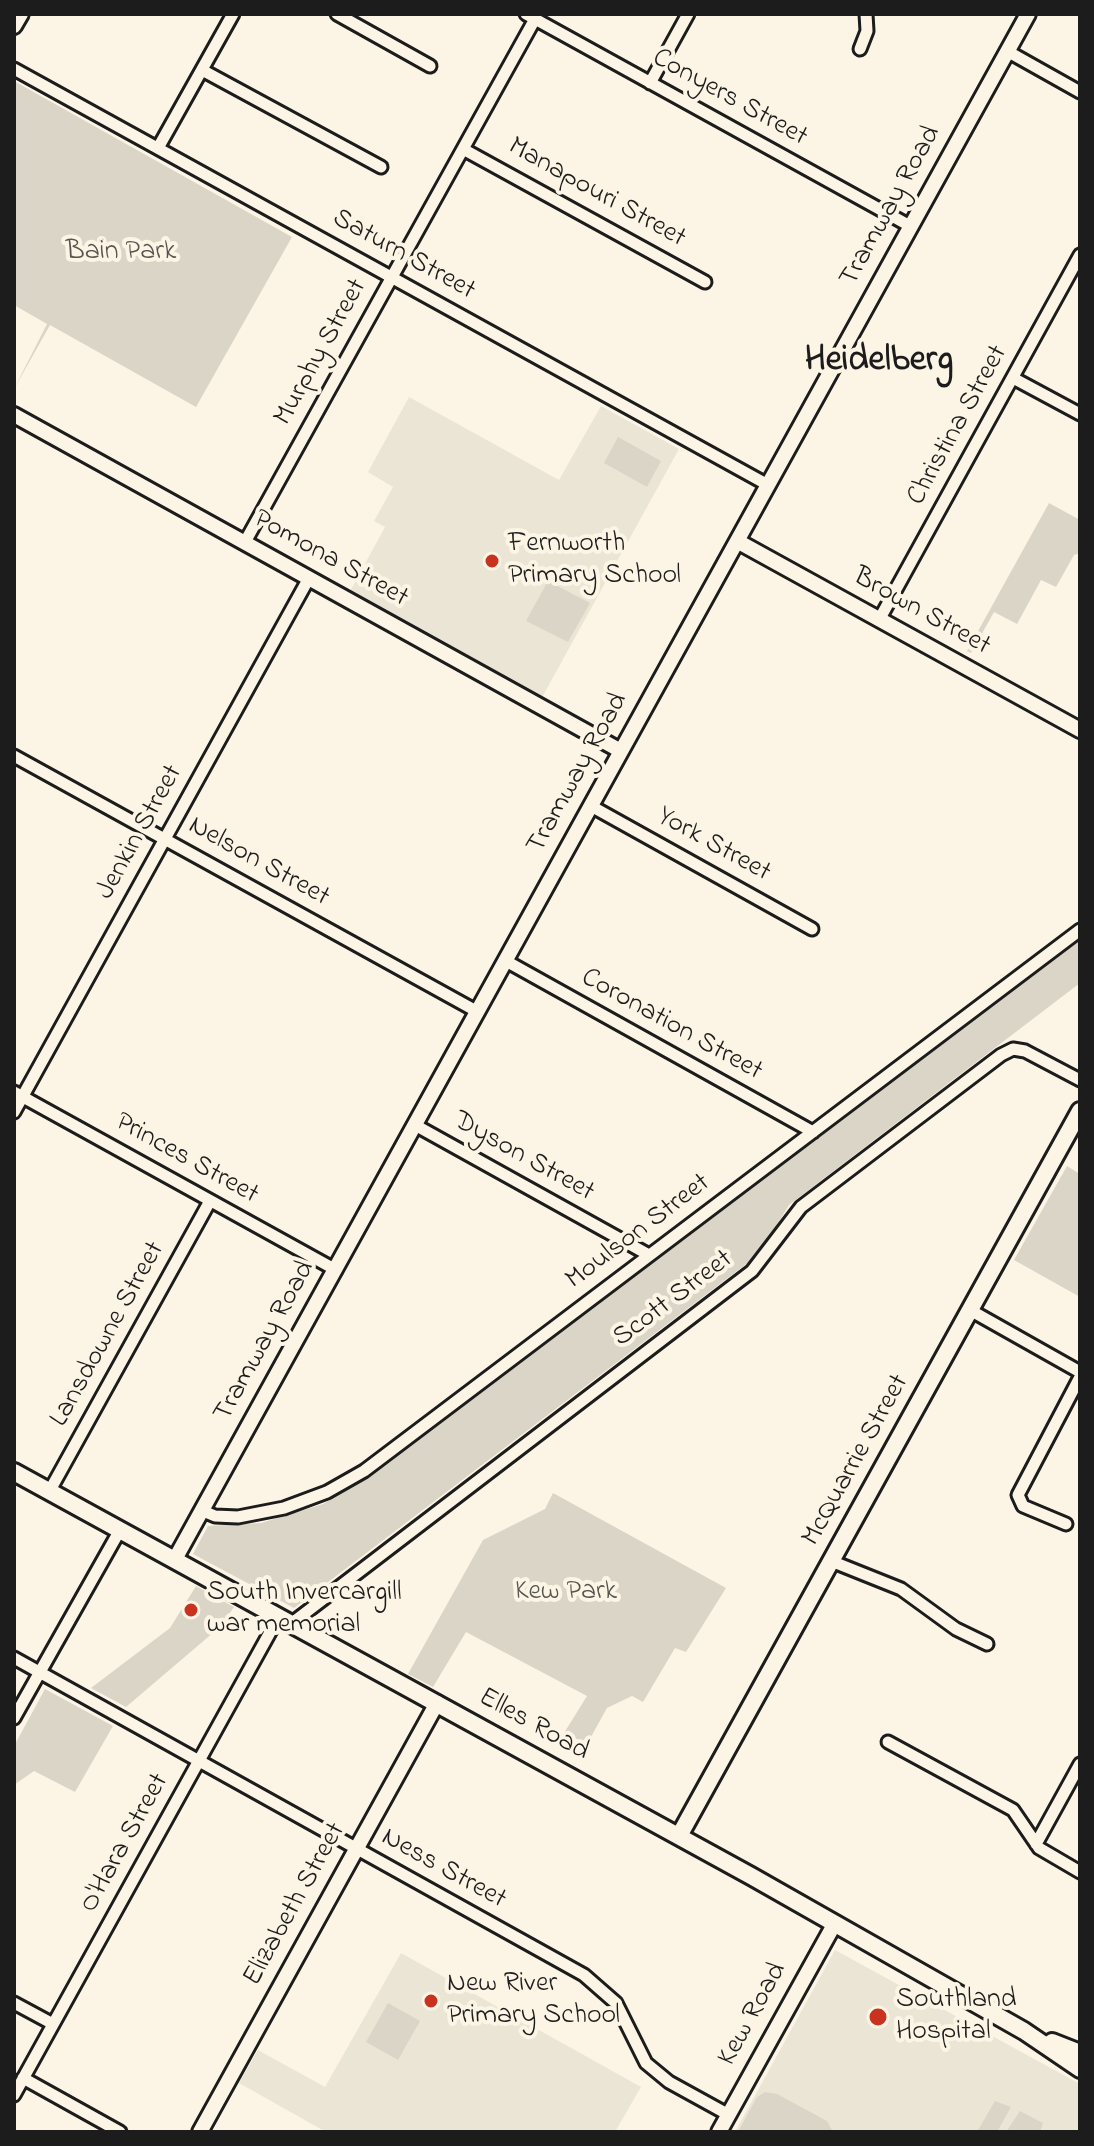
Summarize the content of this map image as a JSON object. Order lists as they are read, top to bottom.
{
  "streets": {
    "main road": ["McQuarrie Street", "Elles Road"],
    "street": [
      "Conyers Street",
      "Manapouri Street",
      "Tramway Road",
      "Saturn Street",
      "Murphy Street",
      "Christina Street",
      "Pomona Street",
      "Brown Street",
      "Jenkin Street",
      "York Street",
      "Nelson Street",
      "Coronation Street",
      "Dyson Street",
      "Princes Street",
      "Moulson Street",
      "Scott Street",
      "Lansdowne Street",
      "O'Hara Street",
      "Ness Street",
      "Elizabeth Street",
      "Kew Road"
    ]
  },
  "crossings": [
    ["Conyers Street", "Tramway Road"],
    ["Conyers Street", "Murphy Street"],
    ["Manapouri Street", "Murphy Street"],
    ["Tramway Road", "Saturn Street"],
    ["Tramway Road", "Pomona Street"],
    ["Tramway Road", "Brown Street"],
    ["Tramway Road", "York Street"],
    ["Tramway Road", "Nelson Street"],
    ["Tramway Road", "Coronation Street"],
    ["Tramway Road", "Dyson Street"],
    ["Tramway Road", "Princes Street"],
    ["Tramway Road", "Moulson Street"],
    ["Tramway Road", "Elles Road"],
    ["Saturn Street", "Murphy Street"],
    ["Murphy Street", "Pomona Street"],
    ["Christina Street", "Brown Street"],
    ["Pomona Street", "Jenkin Street"],
    ["Jenkin Street", "Nelson Street"],
    ["Jenkin Street", "Princes Street"],
    ["Coronation Street", "Moulson Street"],
    ["Dyson Street", "Moulson Street"],
    ["Princes Street", "Lansdowne Street"],
    ["Scott Street", "Elles Road"],
    ["Scott Street", "O'Hara Street"],
    ["Lansdowne Street", "Elles Road"],
    ["McQuarrie Street", "Elles Road"],
    ["Elles Road", "O'Hara Street"],
    ["Elles Road", "Elizabeth Street"],
    ["Elles Road", "Kew Road"],
    ["O'Hara Street", "Ness Street"],
    ["Ness Street", "Elizabeth Street"],
    ["Ness Street", "Kew Road"]
  ],
  "districts": ["Heidelberg"],
  "parks": ["Bain Park", "Kew Park"],
  "places": [
    "Fernworth Primary School",
    "South Invercargill war memorial",
    "New River Primary School",
    "Southland Hospital"
  ]
}
